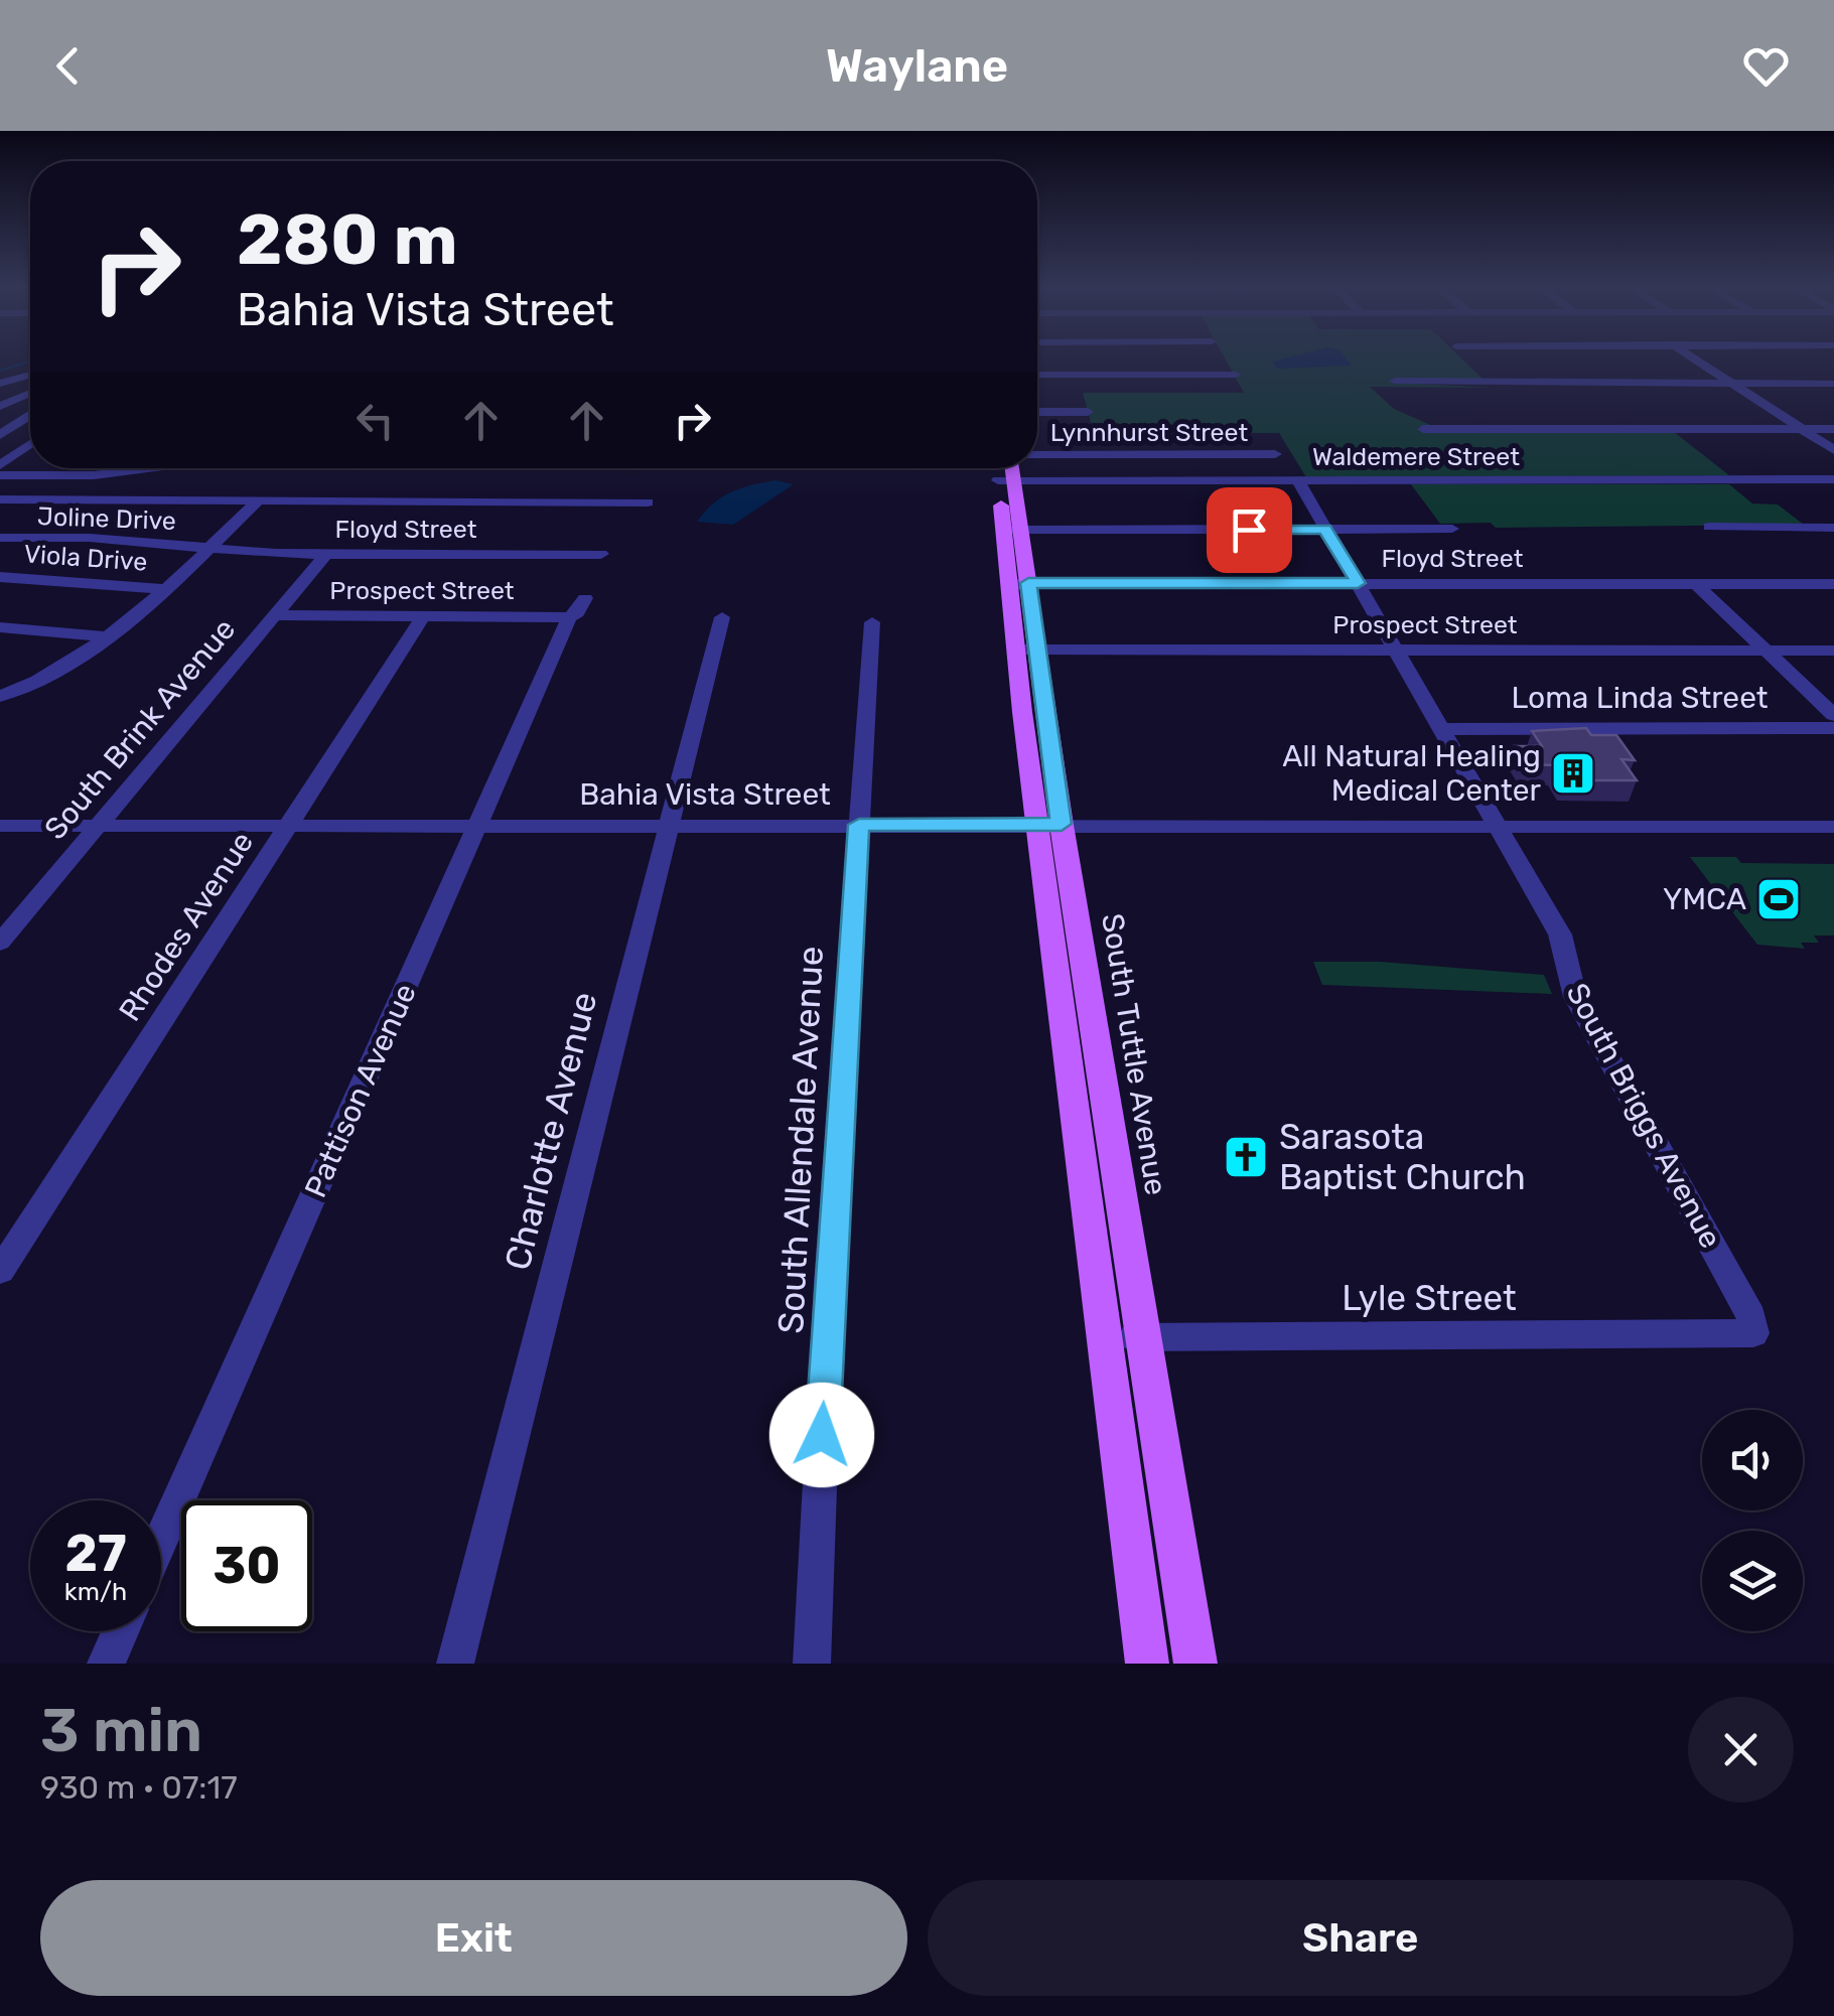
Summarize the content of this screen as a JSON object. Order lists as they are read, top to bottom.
{
  "streets": {
    "main road": ["South Tuttle Avenue"],
    "street": [
      "Lynnhurst Street",
      "Waldemere Street",
      "Joline Drive",
      "Floyd Street",
      "Viola Drive",
      "Prospect Street",
      "Loma Linda Street",
      "South Brink Avenue",
      "Bahia Vista Street",
      "Rhodes Avenue",
      "Pattison Avenue",
      "South Briggs Avenue",
      "Charlotte Avenue",
      "South Allendale Avenue",
      "Lyle Street"
    ]
  },
  "crossings": [
    ["Waldemere Street", "South Tuttle Avenue"],
    ["Waldemere Street", "South Briggs Avenue"],
    ["Joline Drive", "Floyd Street"],
    ["Floyd Street", "South Brink Avenue"],
    ["Floyd Street", "South Tuttle Avenue"],
    ["Floyd Street", "South Briggs Avenue"],
    ["Prospect Street", "South Brink Avenue"],
    ["Prospect Street", "Rhodes Avenue"],
    ["Prospect Street", "South Tuttle Avenue"],
    ["Prospect Street", "Pattison Avenue"],
    ["Prospect Street", "South Briggs Avenue"],
    ["Loma Linda Street", "South Briggs Avenue"],
    ["South Brink Avenue", "Bahia Vista Street"],
    ["Bahia Vista Street", "Rhodes Avenue"],
    ["Bahia Vista Street", "South Tuttle Avenue"],
    ["Bahia Vista Street", "Pattison Avenue"],
    ["Bahia Vista Street", "South Briggs Avenue"],
    ["Bahia Vista Street", "Charlotte Avenue"],
    ["Bahia Vista Street", "South Allendale Avenue"],
    ["South Tuttle Avenue", "Lyle Street"],
    ["South Briggs Avenue", "Lyle Street"]
  ],
  "places": {
    "building": ["All Natural Healing Medical Center"],
    "sports": ["YMCA"],
    "church": ["Sarasota Baptist Church"]
  },
  "page": {
    "header": "Waylane",
    "turn": ["280 m", "Bahia Vista Street"],
    "speed": "27 km/h",
    "limit": "30",
    "heading": ["3 min", "930 m · 07:17"],
    "buttons": ["Exit", "Share"]
  }
}
